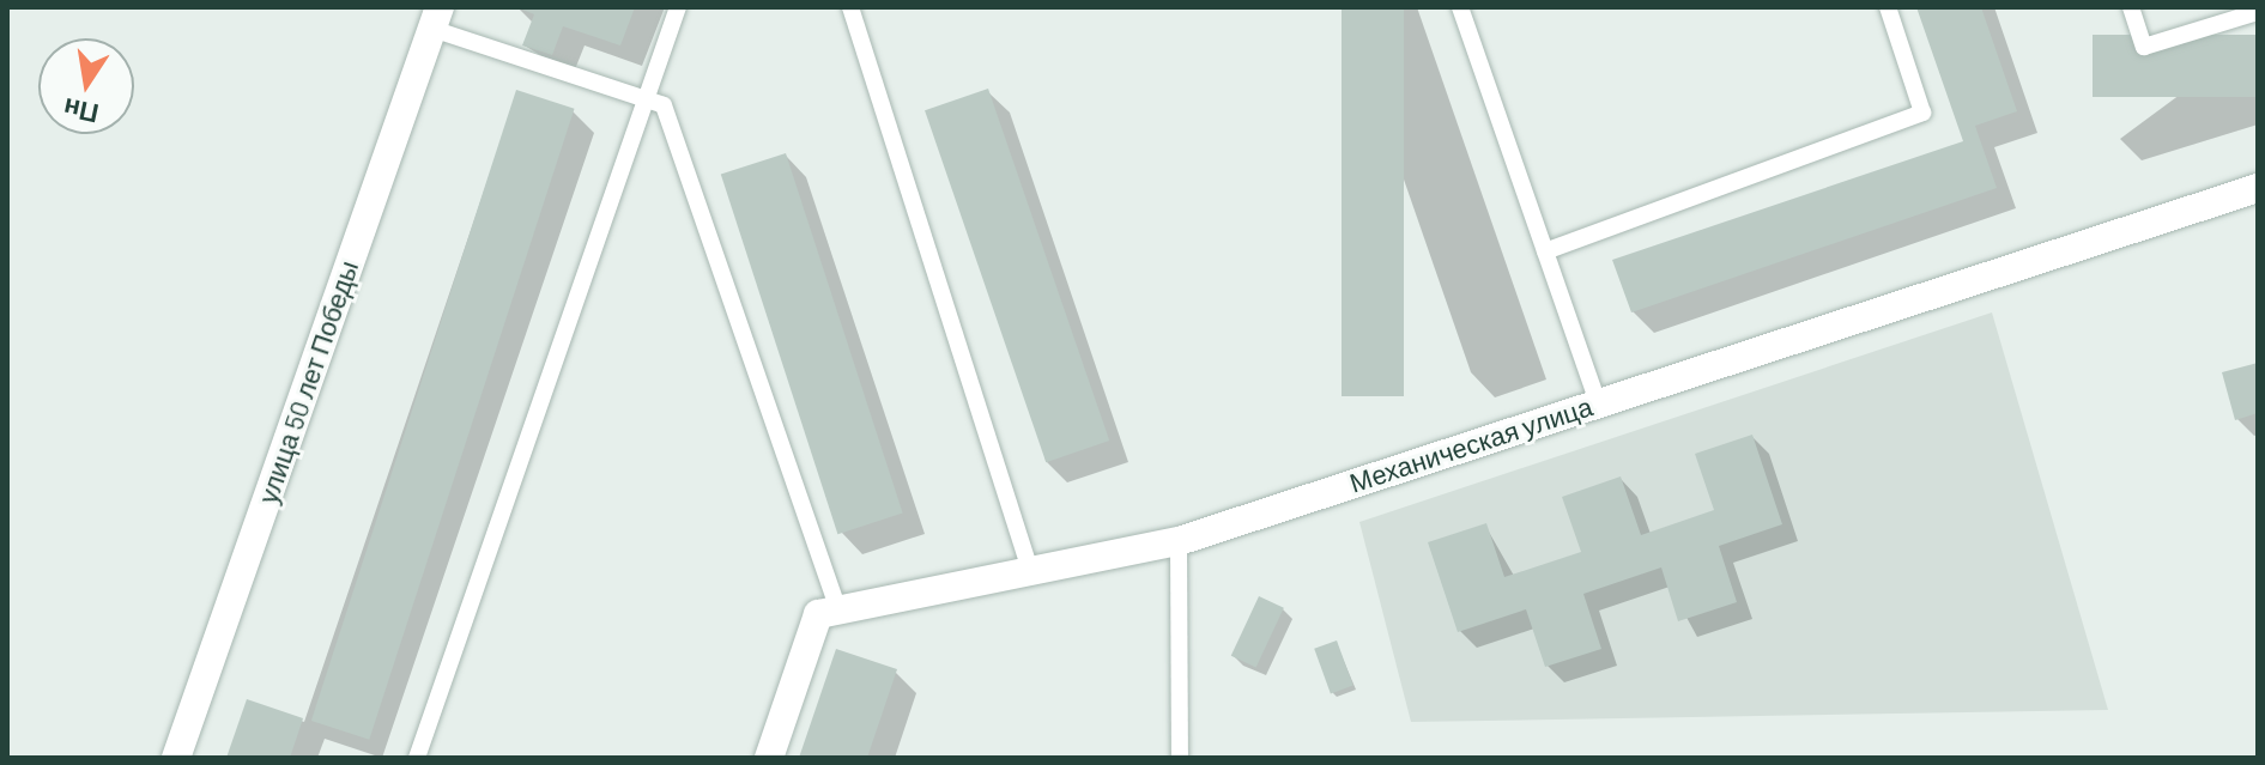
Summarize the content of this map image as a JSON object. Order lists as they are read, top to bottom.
{
  "streets": {
    "street": ["улица 50 лет Победы", "Механическая улица"]
  },
  "north": "bottom"
}
